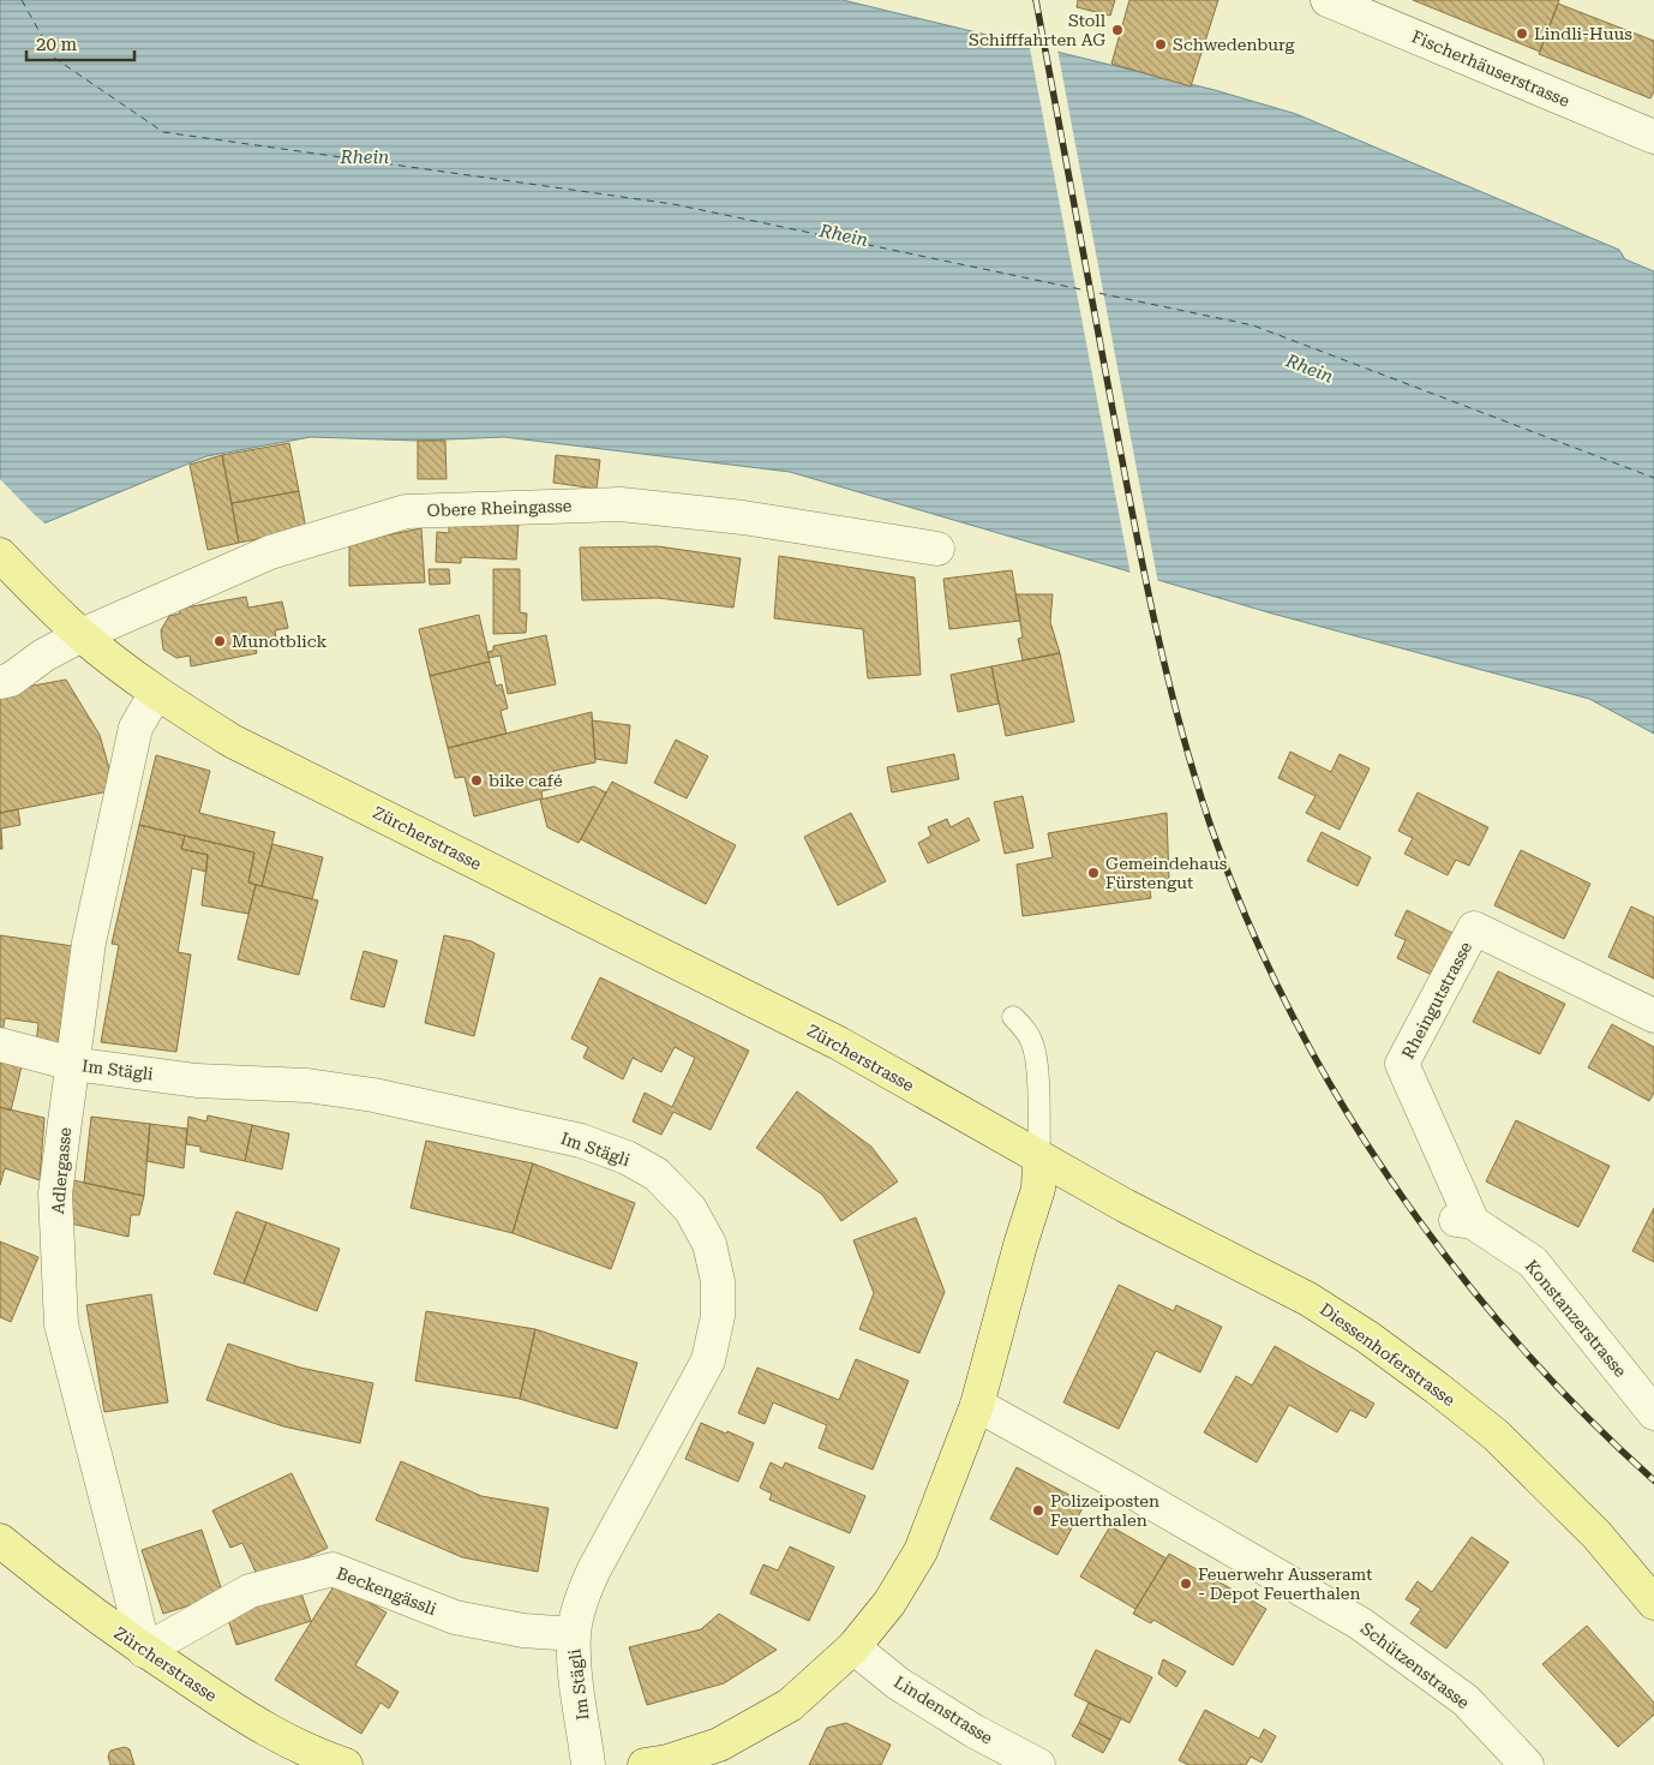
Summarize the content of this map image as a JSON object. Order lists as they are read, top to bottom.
{
  "streets": {
    "main road": ["Zürcherstrasse", "Diessenhoferstrasse"],
    "street": [
      "Fischerhäuserstrasse",
      "Obere Rheingasse",
      "Rheingutstrasse",
      "Im Stägli",
      "Adlergasse",
      "Konstanzerstrasse",
      "Beckengässli",
      "Schützenstrasse",
      "Lindenstrasse"
    ]
  },
  "crossings": [
    ["Obere Rheingasse", "Zürcherstrasse"],
    ["Zürcherstrasse", "Adlergasse"],
    ["Zürcherstrasse", "Diessenhoferstrasse"],
    ["Zürcherstrasse", "Beckengässli"],
    ["Rheingutstrasse", "Konstanzerstrasse"],
    ["Im Stägli", "Adlergasse"],
    ["Im Stägli", "Beckengässli"],
    ["Adlergasse", "Beckengässli"]
  ],
  "water": ["Rhein"],
  "places": [
    "Stoll Schifffahrten AG",
    "Lindli-Huus",
    "Schwedenburg",
    "Munotblick",
    "bike café",
    "Gemeindehaus Fürstengut",
    "Polizeiposten Feuerthalen",
    "Feuerwehr Ausseramt - Depot Feuerthalen"
  ],
  "scale_bar": "20 m"
}
